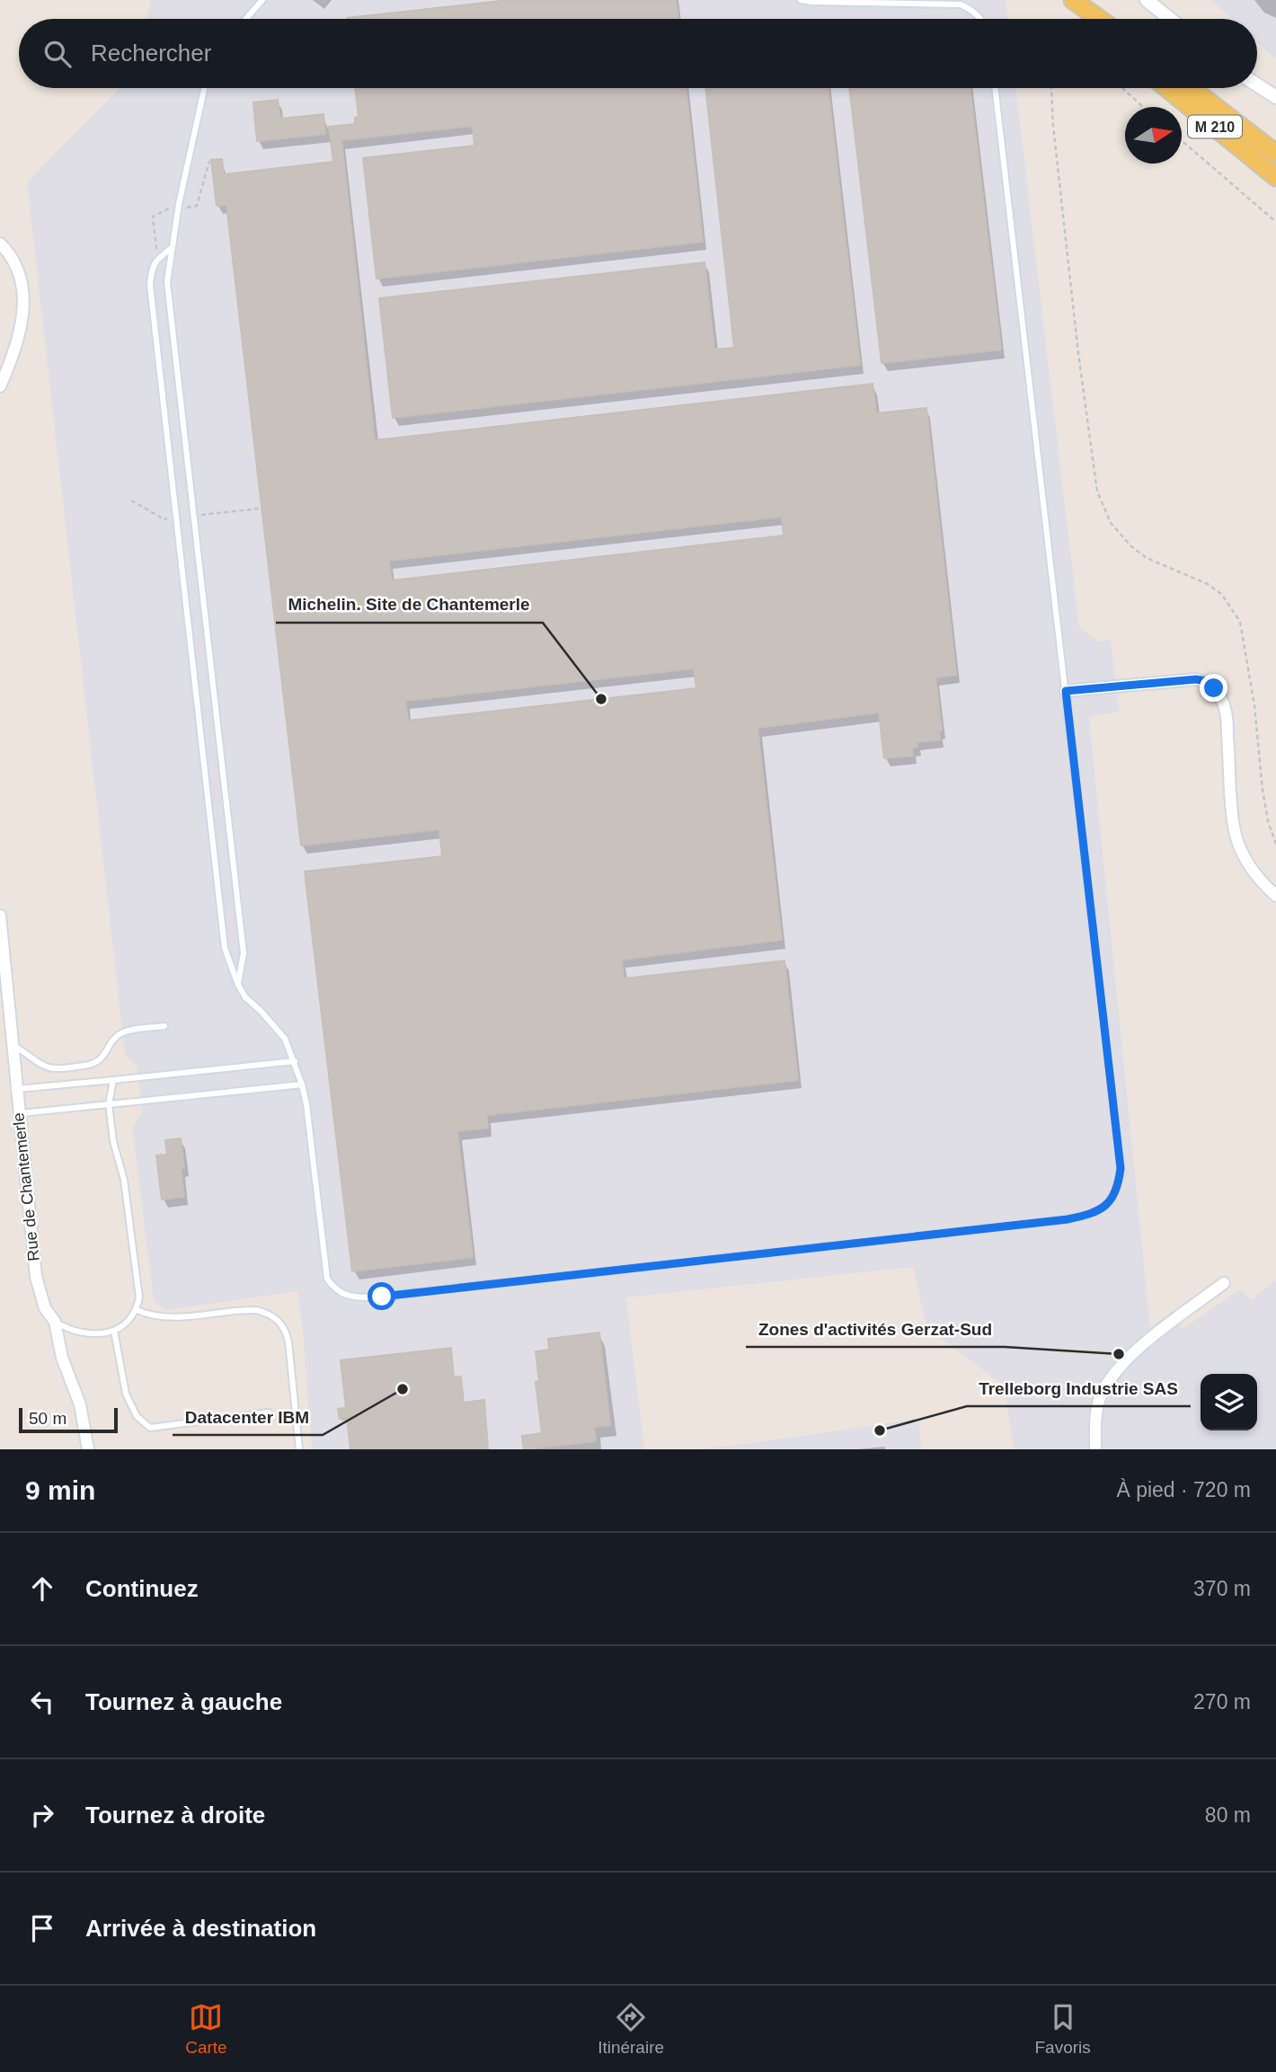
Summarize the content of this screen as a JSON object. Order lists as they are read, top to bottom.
{
  "streets": {
    "main road": ["M 210"],
    "street": ["Rue de Chantemerle"]
  },
  "places": [
    "Michelin. Site de Chantemerle",
    "Zones d'activités Gerzat-Sud",
    "Datacenter IBM",
    "Trelleborg Industrie SAS"
  ],
  "scale_bar": "50 m",
  "north": "right",
  "page": {
    "search": "Rechercher",
    "scale": "50 m",
    "heading": ["9 min", "À pied · 720 m"],
    "list": [
      ["Continuez", "370 m"],
      ["Tournez à gauche", "270 m"],
      ["Tournez à droite", "80 m"],
      "Arrivée à destination"
    ],
    "nav": ["Carte", "Itinéraire", "Favoris"]
  }
}
